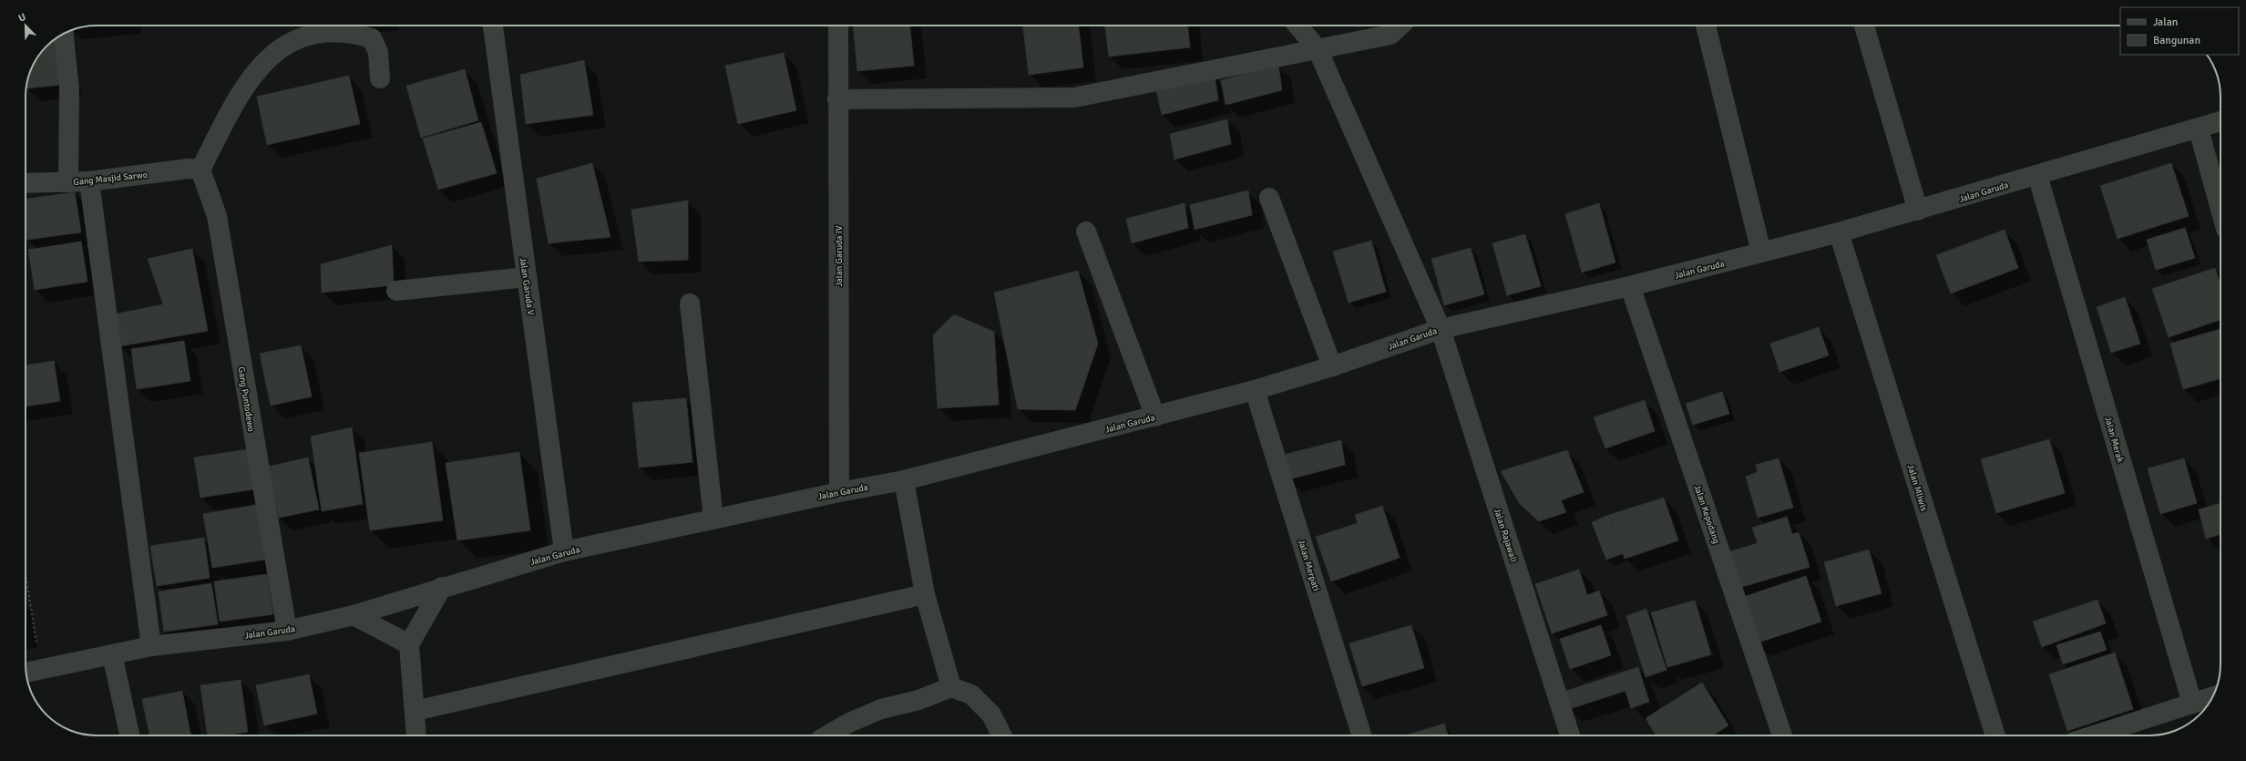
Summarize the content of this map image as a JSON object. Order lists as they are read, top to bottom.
{
  "streets": {
    "street": [
      "Gang Masjid Sarwo",
      "Jalan Garuda",
      "Jalan Garuda IV",
      "Jalan Garuda V",
      "Gang Puntodewo",
      "Jalan Merak",
      "Jalan Mliwis",
      "Jalan Kepodang",
      "Jalan Rajawali",
      "Jalan Merpati"
    ]
  },
  "crossings": [
    ["Gang Masjid Sarwo", "Gang Puntodewo"],
    ["Jalan Garuda", "Jalan Garuda IV"],
    ["Jalan Garuda", "Jalan Garuda V"],
    ["Jalan Garuda", "Gang Puntodewo"],
    ["Jalan Garuda", "Jalan Merak"],
    ["Jalan Garuda", "Jalan Mliwis"],
    ["Jalan Garuda", "Jalan Kepodang"],
    ["Jalan Garuda", "Jalan Rajawali"],
    ["Jalan Garuda", "Jalan Merpati"]
  ],
  "legend": ["Jalan", "Bangunan"],
  "north": "top left"
}
